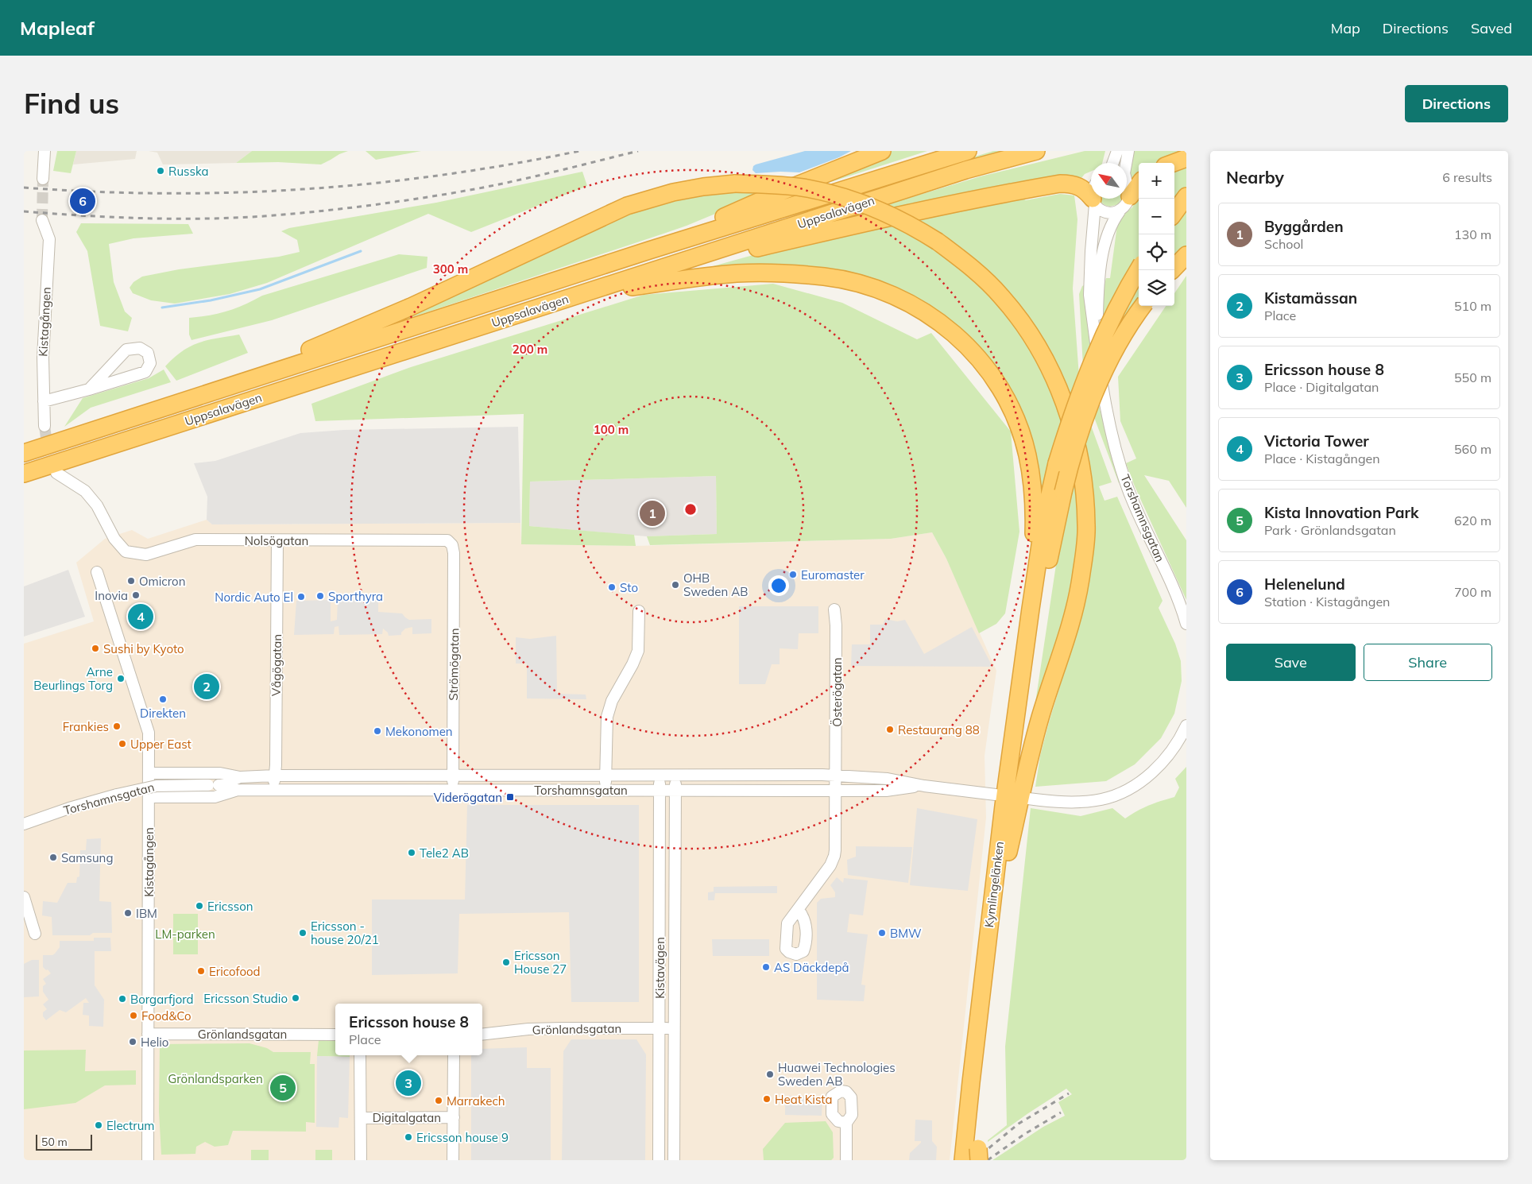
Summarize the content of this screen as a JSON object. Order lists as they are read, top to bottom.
{
  "streets": {
    "highway": ["Uppsalavägen", "Kymlingelänken"],
    "street": [
      "Kistagången",
      "Torshamnsgatan",
      "Nolsögatan",
      "Strömögatan",
      "Vågögatan",
      "Österögatan",
      "Kistavägen",
      "Grönlandsgatan",
      "Digitalgatan"
    ]
  },
  "crossings": [
    ["Kistagången", "Torshamnsgatan"],
    ["Kistagången", "Grönlandsgatan"],
    ["Torshamnsgatan", "Strömögatan"],
    ["Torshamnsgatan", "Vågögatan"],
    ["Torshamnsgatan", "Österögatan"],
    ["Torshamnsgatan", "Kistavägen"],
    ["Nolsögatan", "Strömögatan"],
    ["Nolsögatan", "Vågögatan"],
    ["Kistavägen", "Grönlandsgatan"]
  ],
  "parks": ["LM-parken", "Grönlandsparken"],
  "places": {
    "other": [
      "Russka",
      "Euromaster",
      "Omicron",
      "OHB Sweden AB",
      "Sto",
      "Inovia",
      "Sporthyra",
      "Nordic Auto El",
      "Sushi by Kyoto",
      "Arne Beurlings Torg",
      "Direkten",
      "Frankies",
      "Restaurang 88",
      "Mekonomen",
      "Upper East",
      "Tele2 AB",
      "Samsung",
      "Ericsson",
      "IBM",
      "Ericsson - house 20/21",
      "BMW",
      "Ericsson House 27",
      "AS Däckdepå",
      "Ericofood",
      "Ericsson Studio",
      "Borgarfjord",
      "Food&Co",
      "Helio",
      "Huawei Technologies Sweden AB",
      "Heat Kista",
      "Marrakech",
      "Electrum",
      "Ericsson house 9"
    ],
    "transit": ["Viderögatan"]
  },
  "scale_bar": "50 m",
  "north": "top left",
  "page": {
    "header": "Mapleaf",
    "nav": ["Map", "Directions", "Saved"],
    "buttons": [
      "Directions",
      ["Save", "Share"]
    ],
    "title": "Find us",
    "heading": ["Nearby", "6 results"],
    "map_buttons": ["+", "−"],
    "pins": [
      "6",
      "1",
      "4",
      "2",
      "3",
      "5"
    ],
    "list": [
      {
        "mark": "1",
        "name": "Byggården",
        "note": "School",
        "value": "130 m"
      },
      {
        "mark": "2",
        "name": "Kistamässan",
        "note": "Place",
        "value": "510 m"
      },
      {
        "mark": "3",
        "name": "Ericsson house 8",
        "note": "Place · Digitalgatan",
        "value": "550 m"
      },
      {
        "mark": "4",
        "name": "Victoria Tower",
        "note": "Place · Kistagången",
        "value": "560 m"
      },
      {
        "mark": "5",
        "name": "Kista Innovation Park",
        "note": "Park · Grönlandsgatan",
        "value": "620 m"
      },
      {
        "mark": "6",
        "name": "Helenelund",
        "note": "Station · Kistagången",
        "value": "700 m"
      }
    ],
    "popup": ["Ericsson house 8", "Place"],
    "scale": "50 m"
  },
  "rings": ["300 m", "200 m", "100 m"]
}
